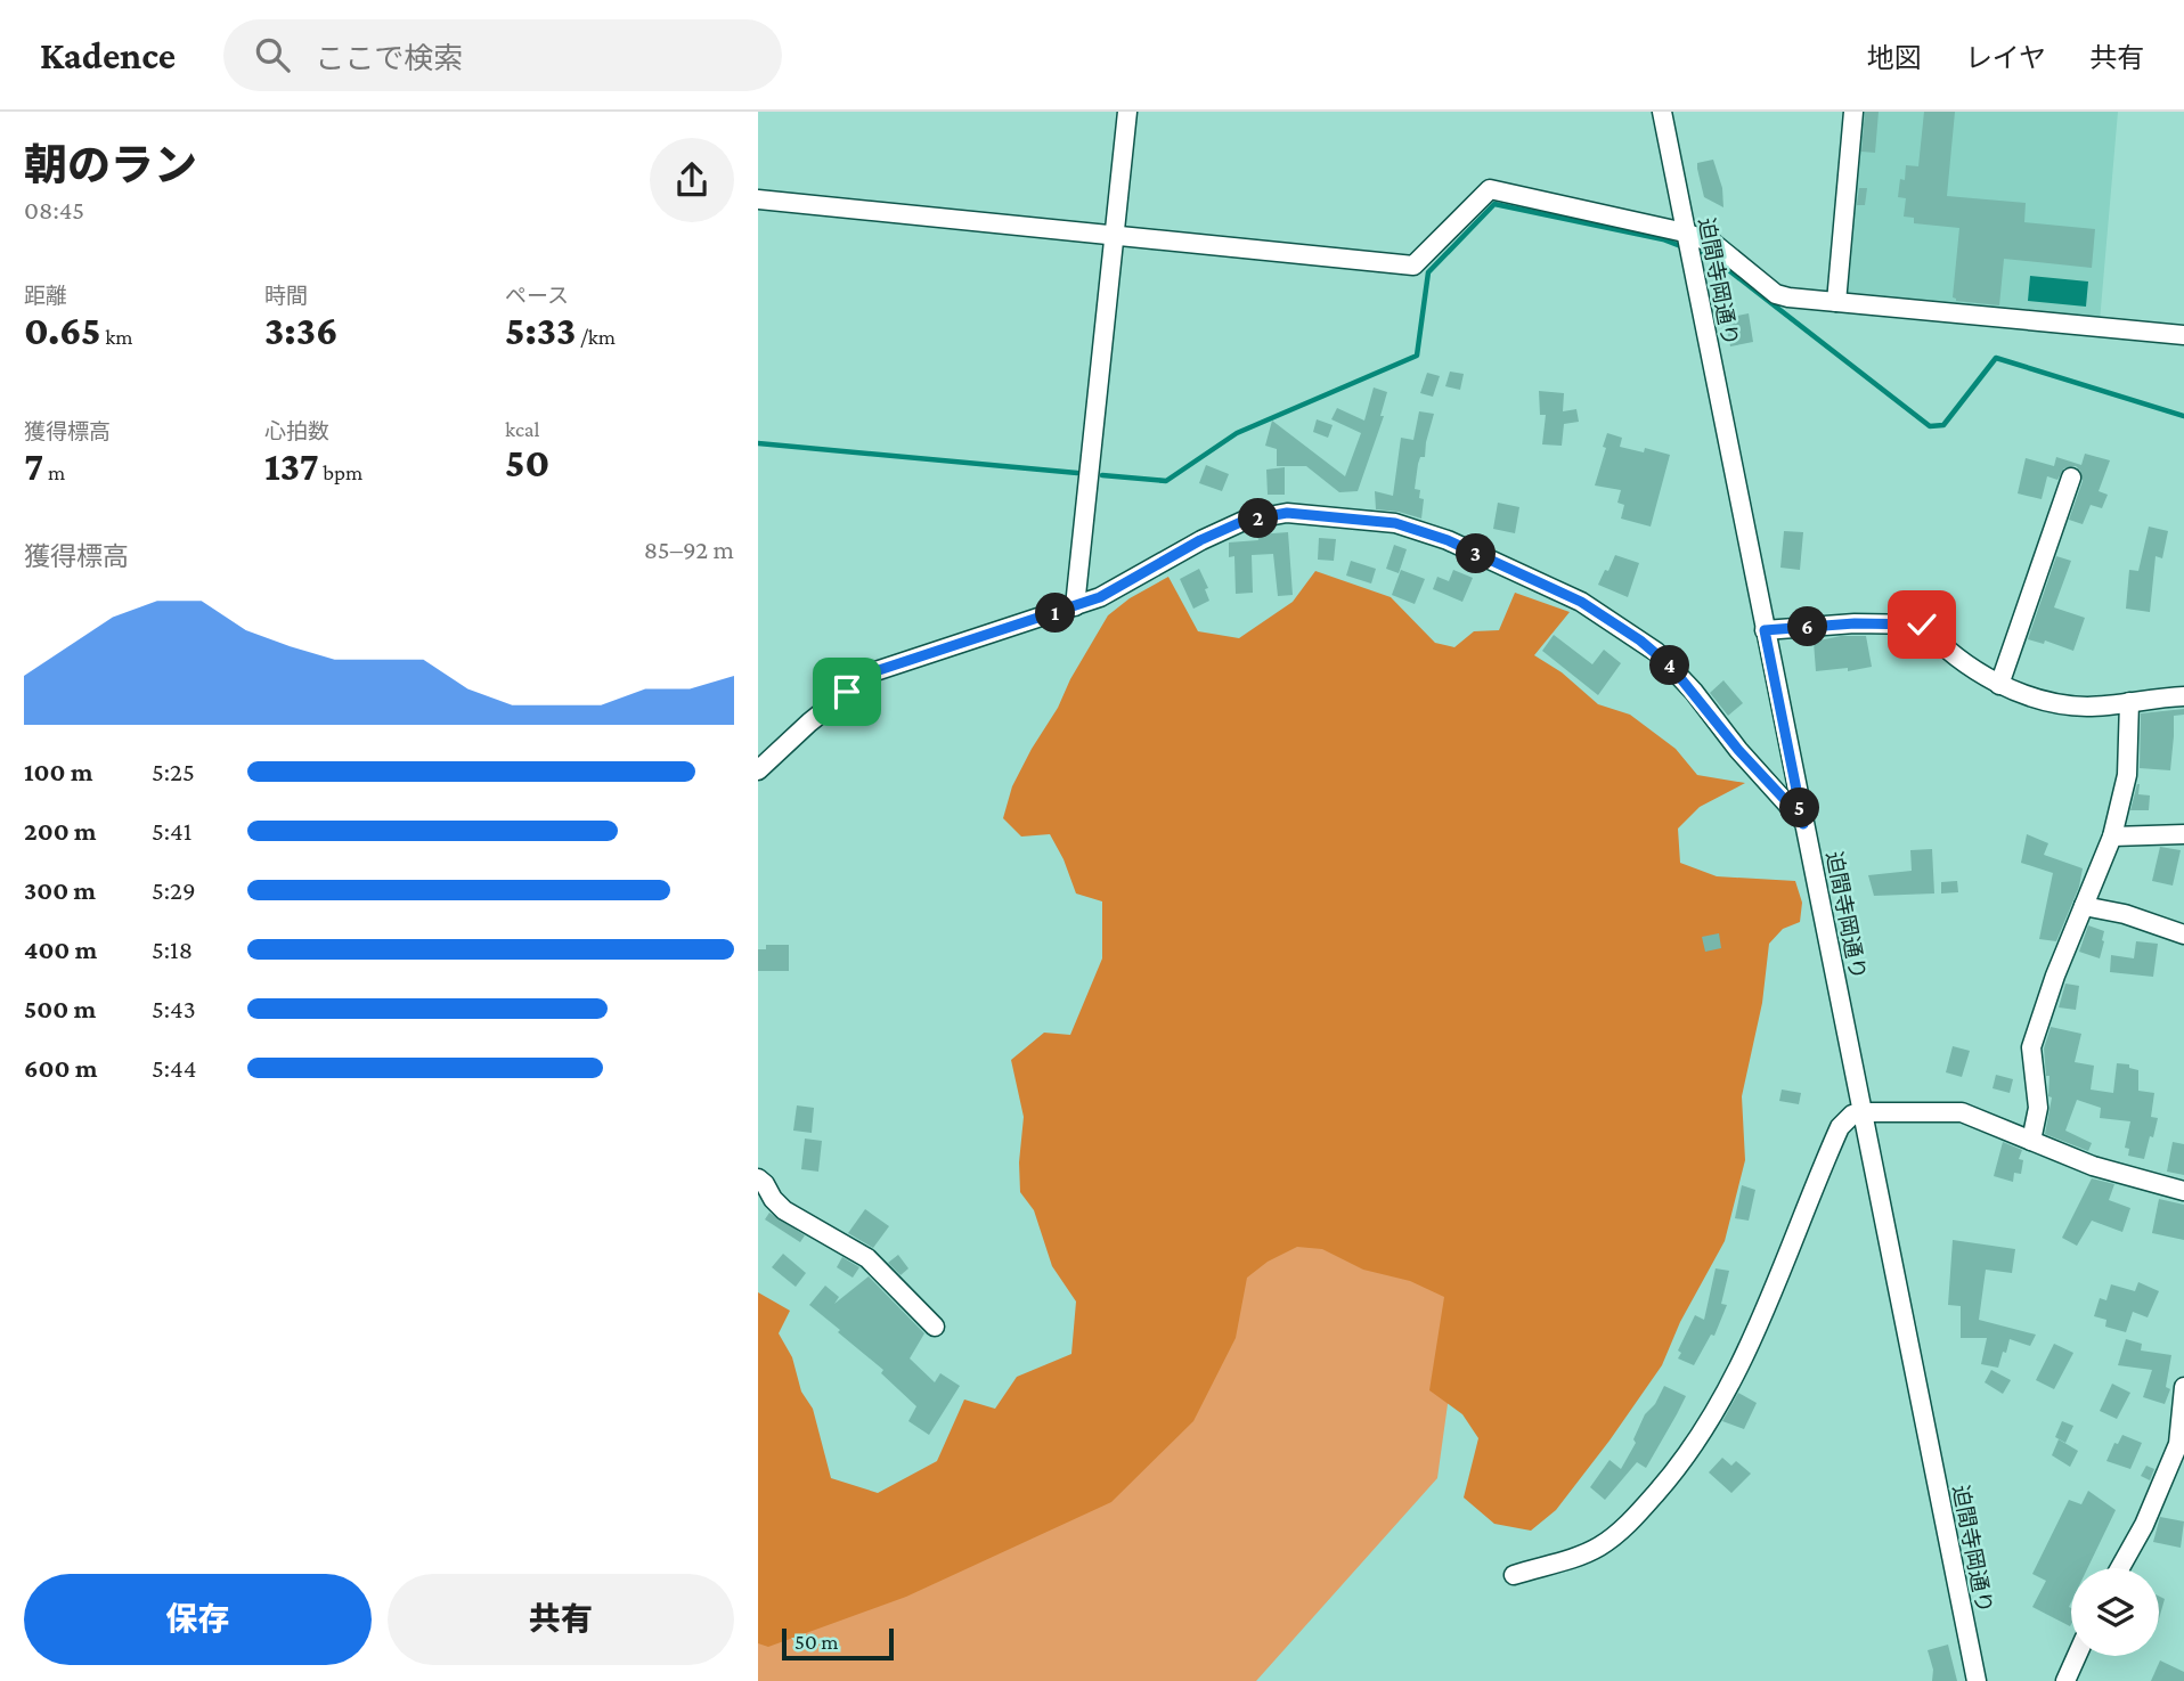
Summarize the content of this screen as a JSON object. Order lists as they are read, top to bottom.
{
  "streets": {
    "street": ["迫間寺岡通り"]
  },
  "scale_bar": "50 m",
  "page": {
    "header": "Kadence",
    "search": "ここで検索",
    "nav": ["地図", "レイヤ", "共有"],
    "heading": ["朝のラン", "08:45"],
    "stats": [
      ["距離", "0.65 km"],
      ["時間", "3:36"],
      ["ペース", "5:33 /km"],
      ["獲得標高", "7 m"],
      ["心拍数", "137 bpm"],
      ["kcal", "50"]
    ],
    "pins": [
      "2",
      "3",
      "1",
      "6",
      "4",
      "5"
    ],
    "chart": ["獲得標高", "85–92 m"],
    "list": [
      {
        "name": "100 m",
        "note": "5:25"
      },
      {
        "name": "200 m",
        "note": "5:41"
      },
      {
        "name": "300 m",
        "note": "5:29"
      },
      {
        "name": "400 m",
        "note": "5:18"
      },
      {
        "name": "500 m",
        "note": "5:43"
      },
      {
        "name": "600 m",
        "note": "5:44"
      }
    ],
    "buttons": ["保存", "共有"],
    "scale": "50 m"
  }
}
